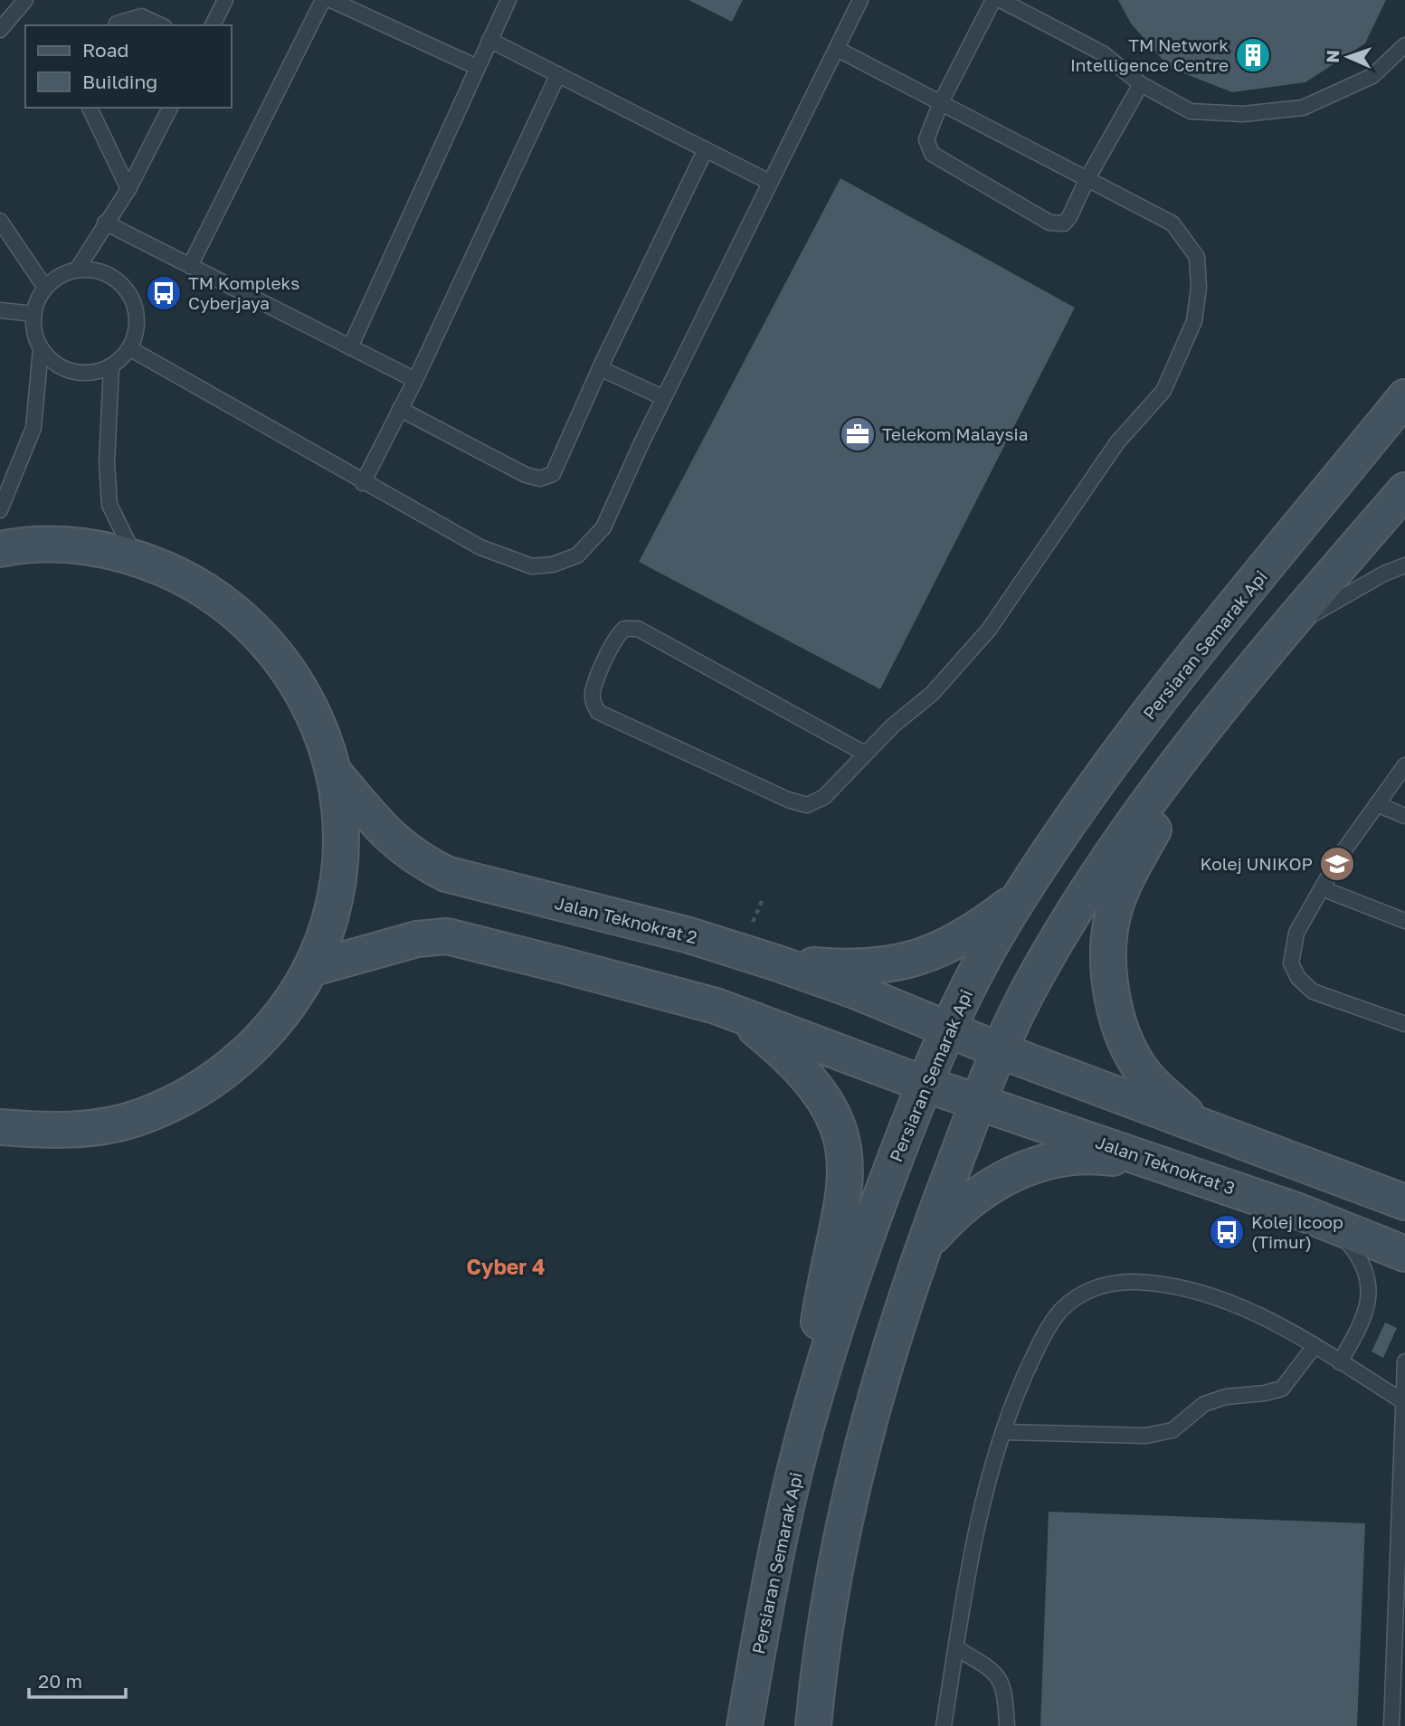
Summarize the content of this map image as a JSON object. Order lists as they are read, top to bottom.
{
  "streets": {
    "main road": ["Persiaran Semarak Api", "Jalan Teknokrat 2", "Jalan Teknokrat 3"]
  },
  "crossings": [
    ["Persiaran Semarak Api", "Jalan Teknokrat 2"],
    ["Persiaran Semarak Api", "Jalan Teknokrat 3"]
  ],
  "districts": ["Cyber 4"],
  "places": {
    "building": ["TM Network Intelligence Centre"],
    "bus stop": ["TM Kompleks Cyberjaya", "Kolej Icoop (Timur)"],
    "office": ["Telekom Malaysia"],
    "school or university": ["Kolej UNIKOP"]
  },
  "legend": ["Road", "Building"],
  "scale_bar": "20 m",
  "north": "left"
}
